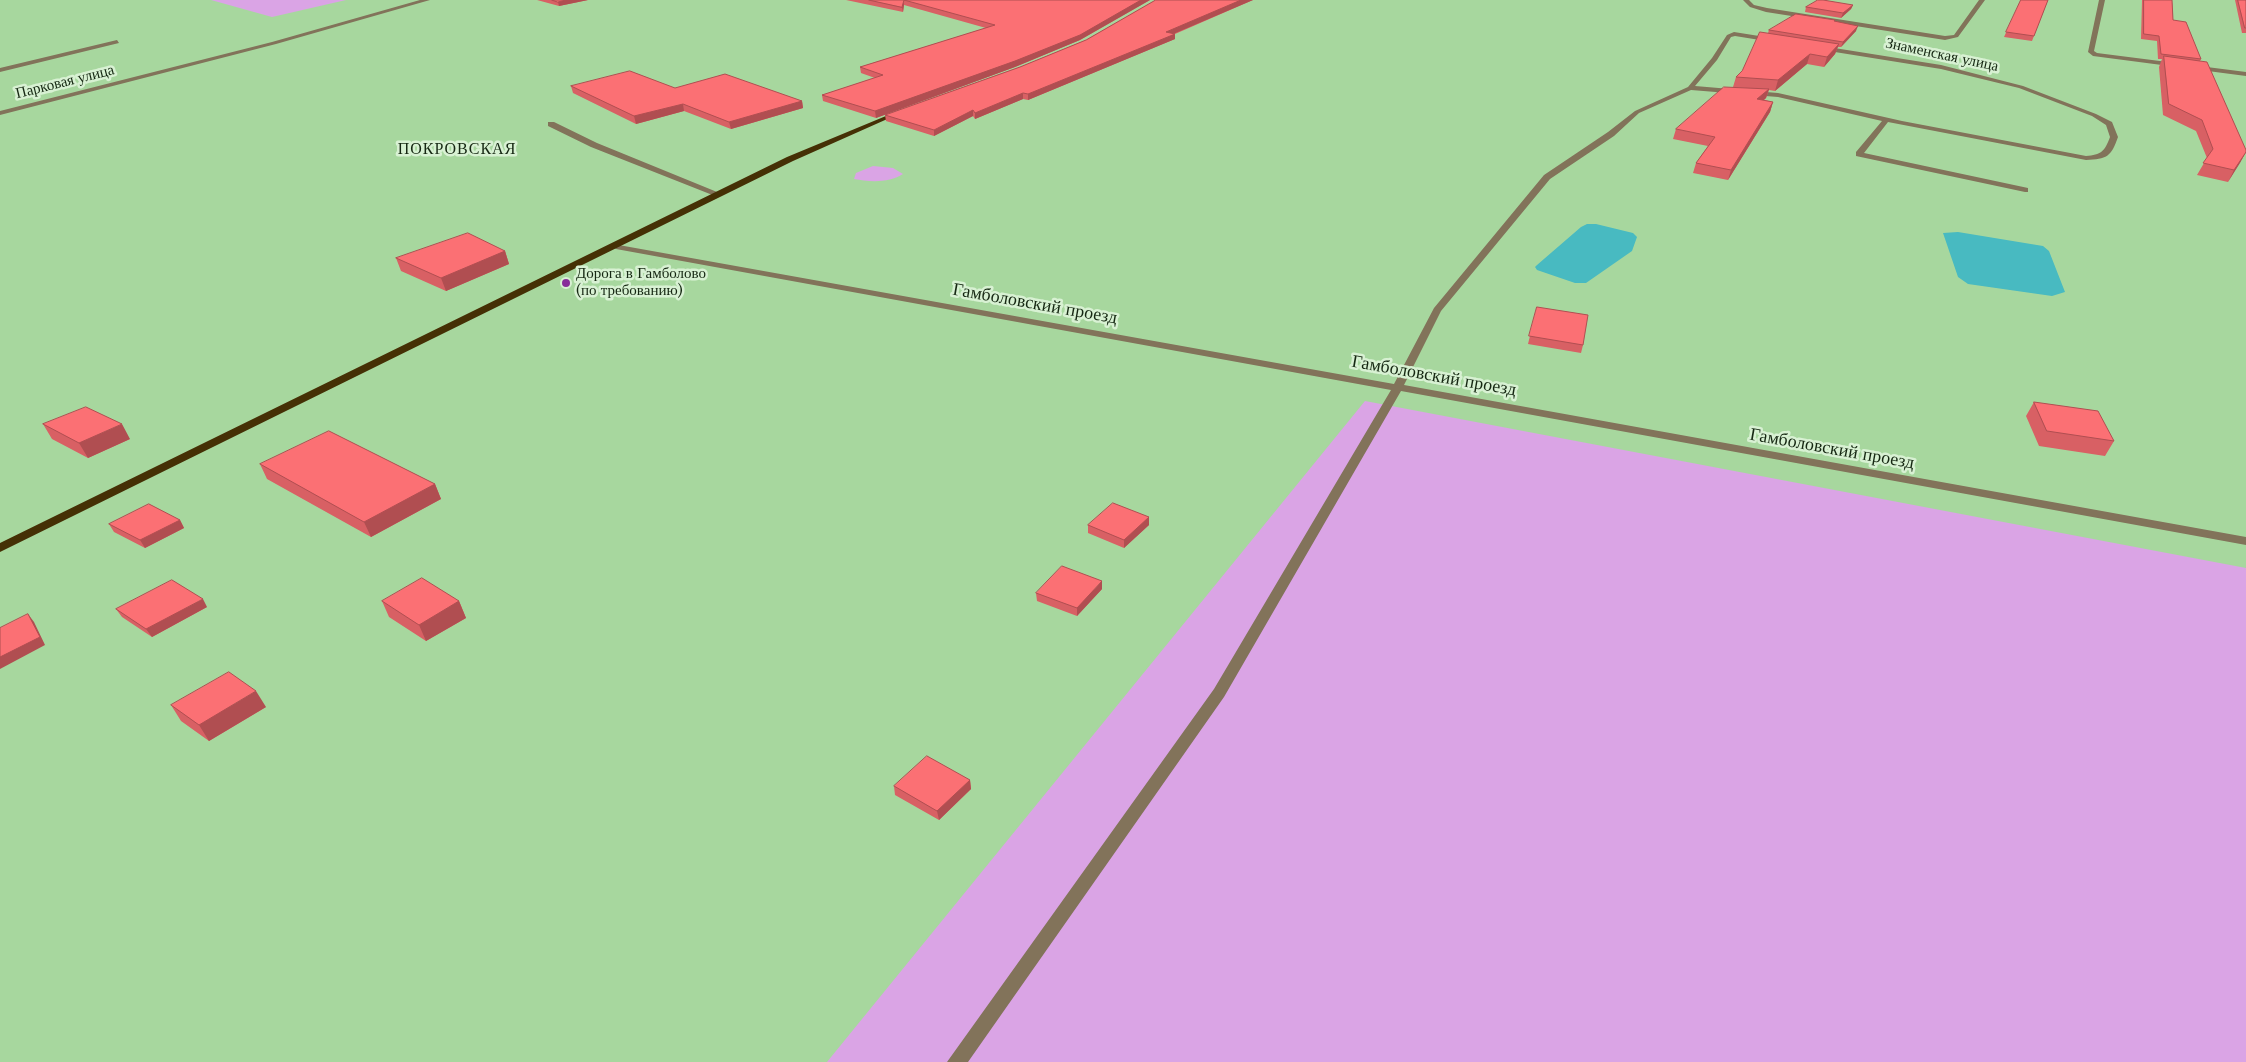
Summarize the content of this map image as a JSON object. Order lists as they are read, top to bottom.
{
  "streets": {
    "street": ["Знаменская улица", "Парковая улица", "Гамболовский проезд"]
  },
  "districts": ["ПОКРОВСКАЯ"],
  "places": ["Дорога в Гамболово (по требованию)"]
}
